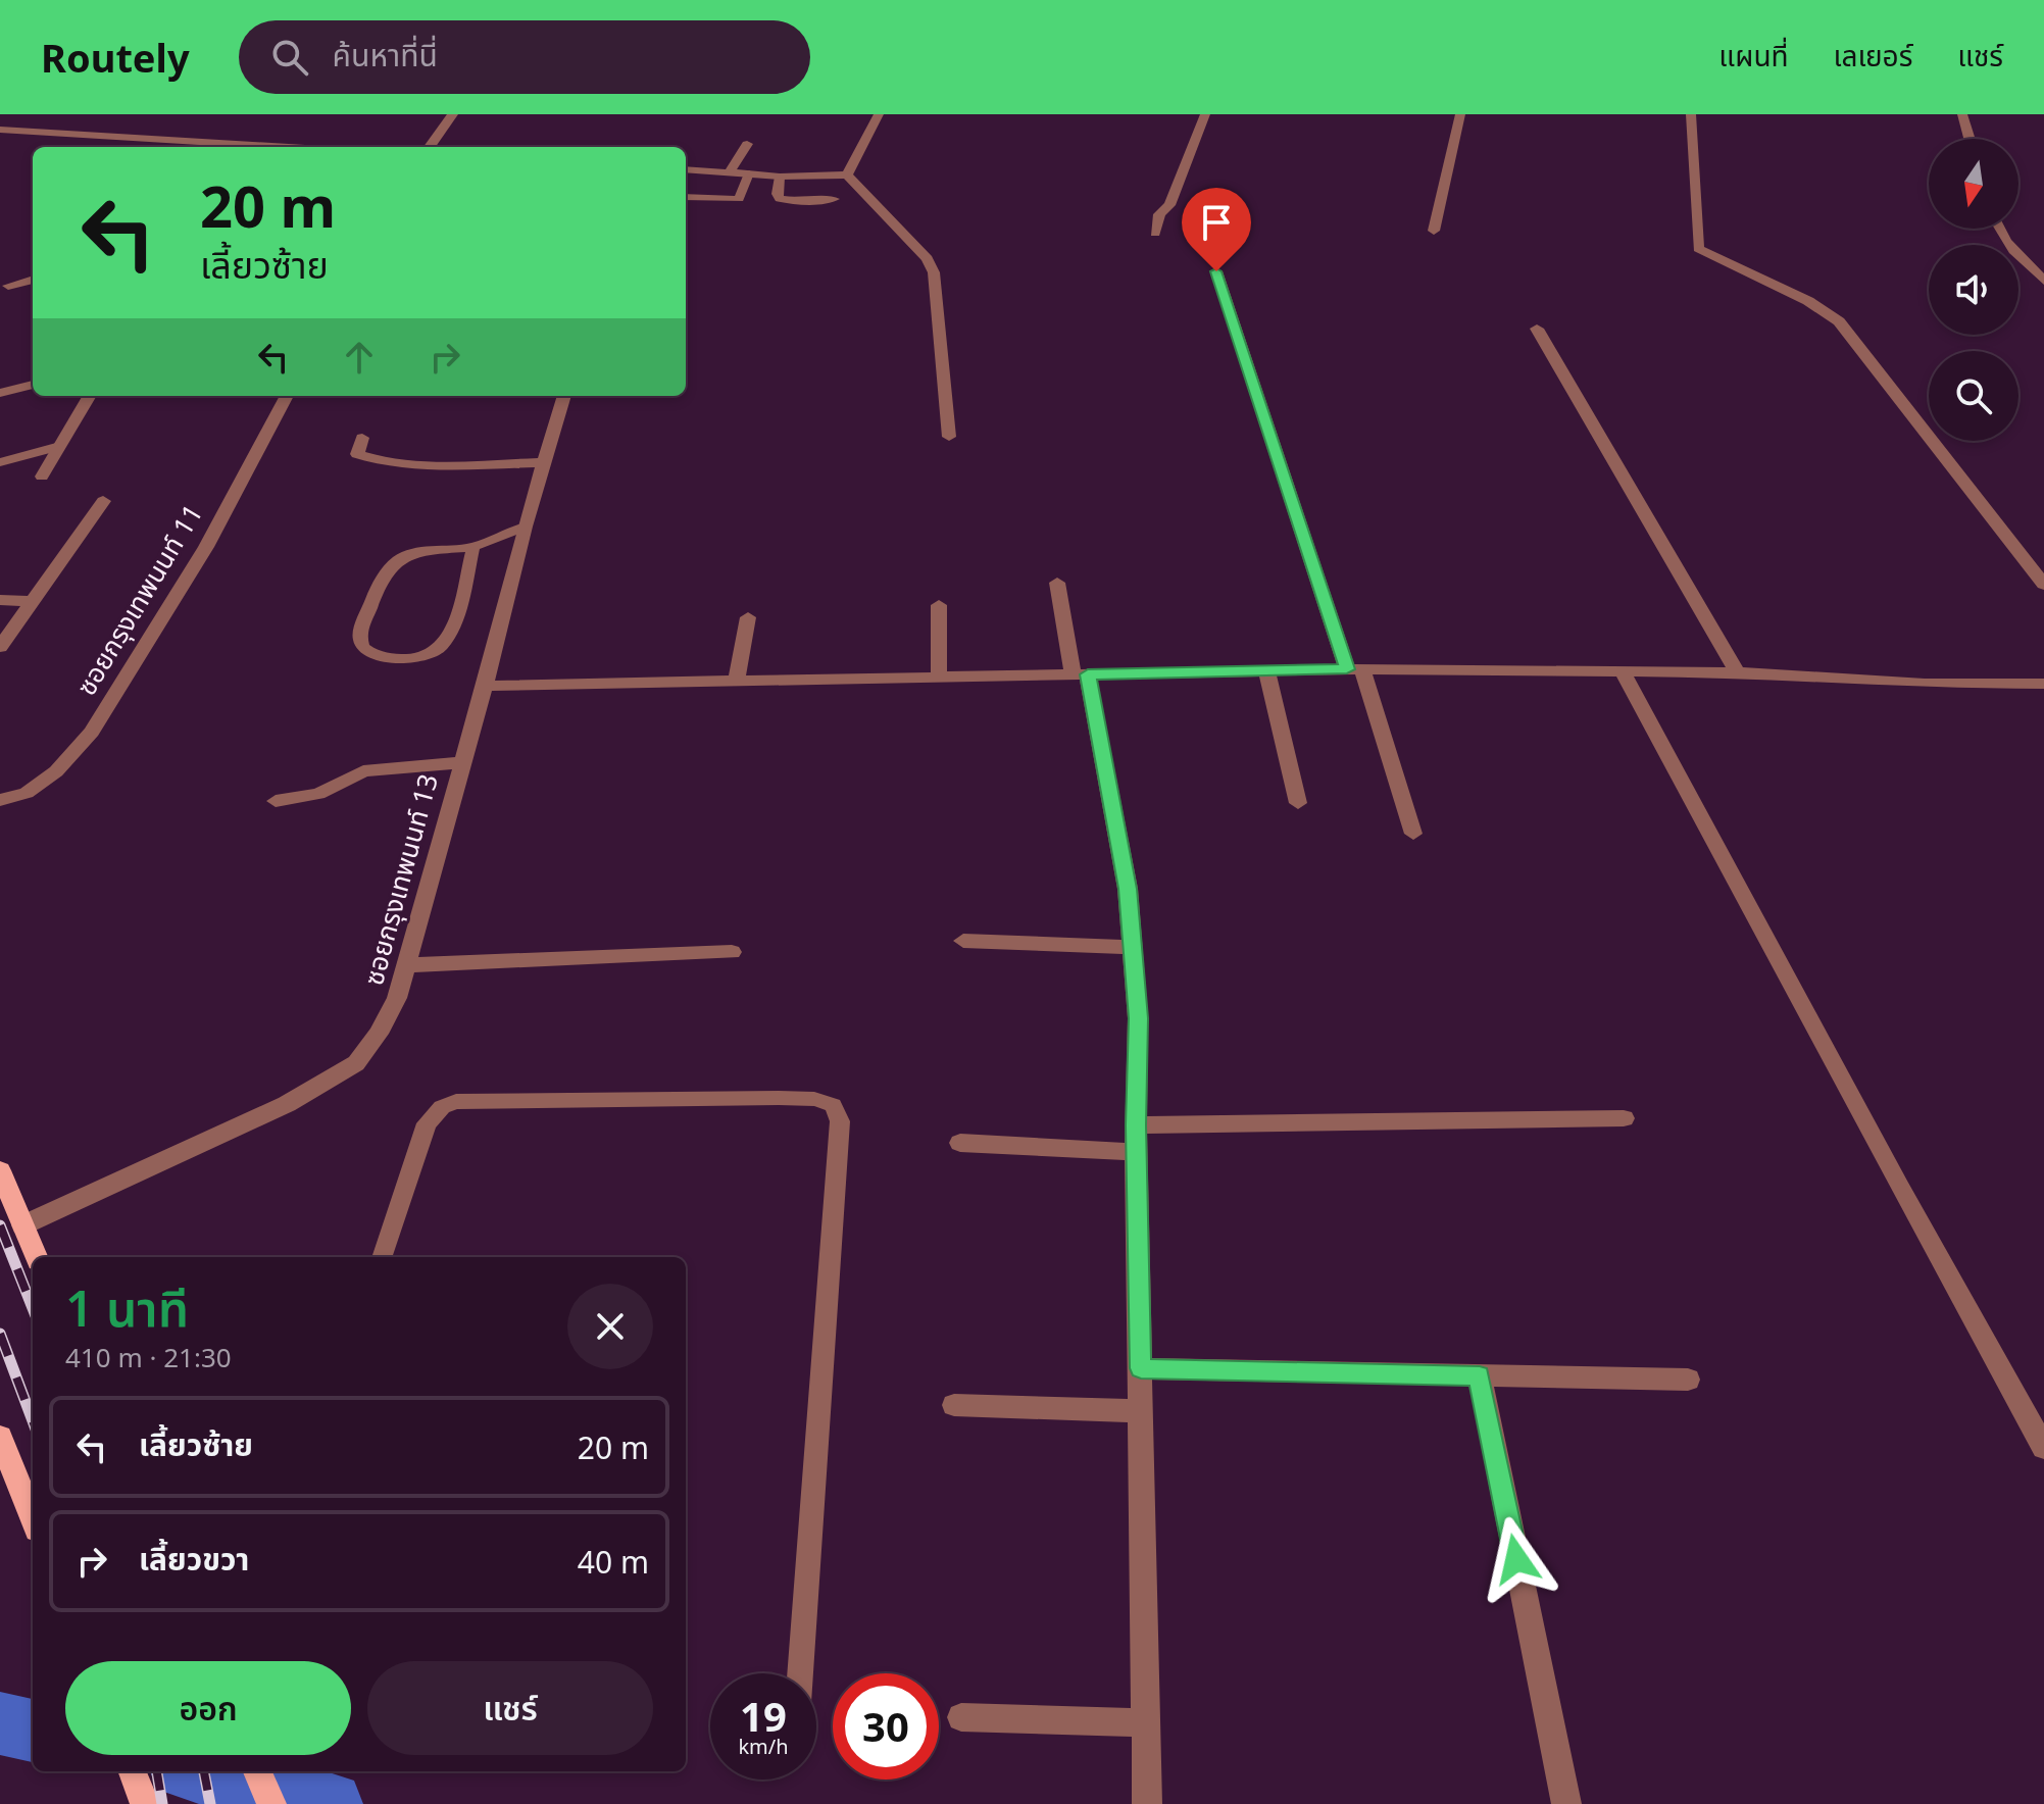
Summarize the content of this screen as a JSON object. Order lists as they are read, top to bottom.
{
  "streets": {
    "street": ["ซอยกรุงเทพนนท์ 11", "ซอยกรุงเทพนนท์ 13"]
  },
  "north": "bottom",
  "page": {
    "header": "Routely",
    "search": "ค้นหาที่นี่",
    "nav": ["แผนที่", "เลเยอร์", "แชร์"],
    "turn": ["20 m", "เลี้ยวซ้าย"],
    "heading": ["1 นาที", "410 m · 21:30"],
    "list": [
      {
        "name": "เลี้ยวซ้าย",
        "value": "20 m"
      },
      {
        "name": "เลี้ยวขวา",
        "value": "40 m"
      }
    ],
    "buttons": ["ออก", "แชร์"],
    "speed": "19 km/h",
    "limit": "30"
  }
}
